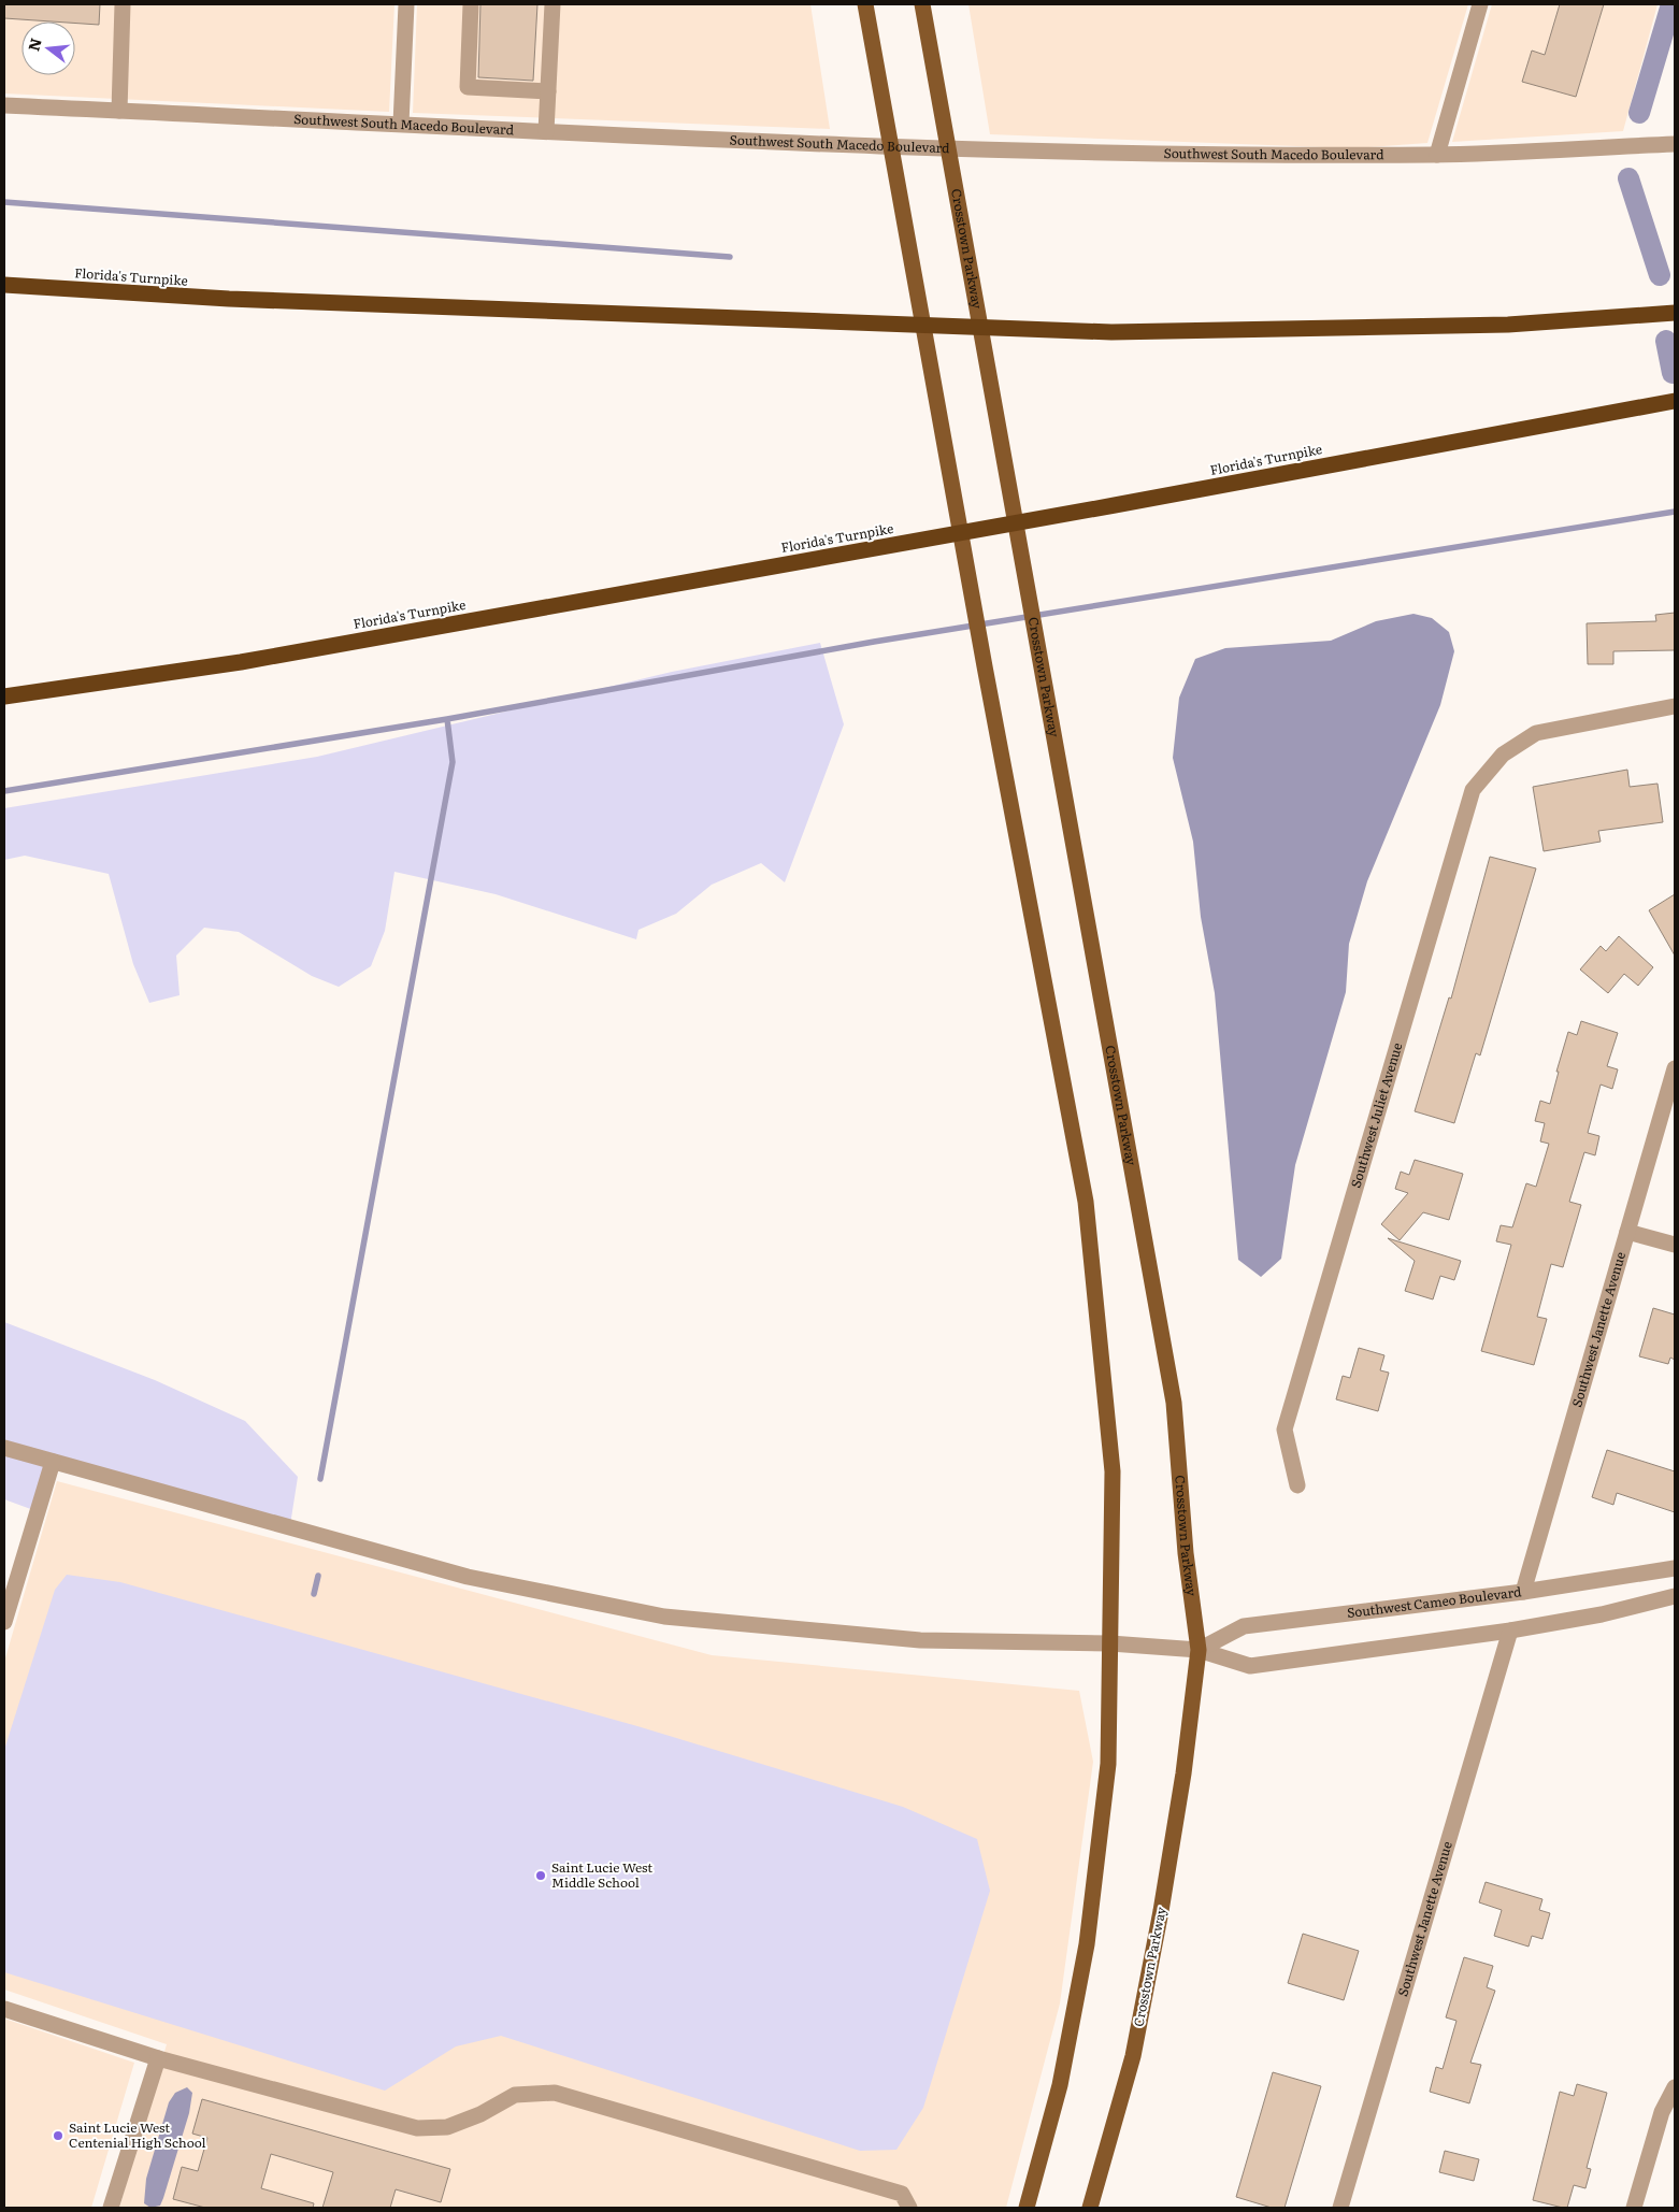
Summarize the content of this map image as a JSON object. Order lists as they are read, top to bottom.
{
  "streets": {
    "highway": ["Florida's Turnpike"],
    "main road": ["Crosstown Parkway"],
    "street": [
      "Southwest South Macedo Boulevard",
      "Southwest Juliet Avenue",
      "Southwest Janette Avenue",
      "Southwest Cameo Boulevard"
    ]
  },
  "crossings": [
    ["Crosstown Parkway", "Southwest Cameo Boulevard"],
    ["Southwest Janette Avenue", "Southwest Cameo Boulevard"]
  ],
  "places": ["Saint Lucie West Middle School", "Saint Lucie West Centenial High School"],
  "north": "left"
}
